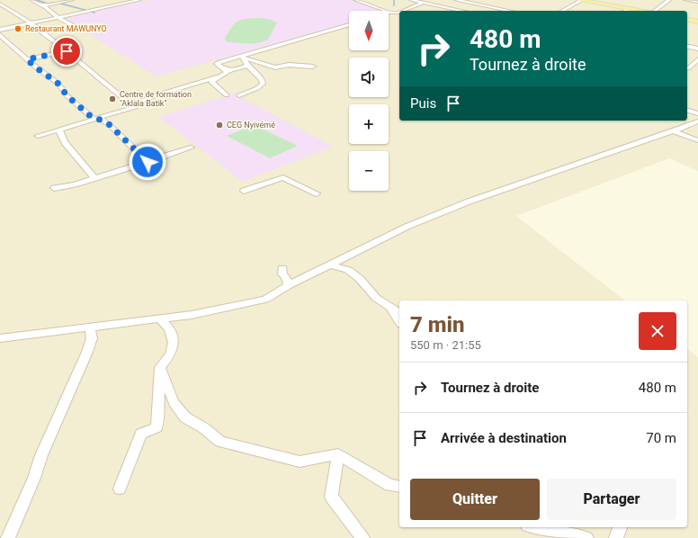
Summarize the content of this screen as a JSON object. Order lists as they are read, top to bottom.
{
  "places": ["Restaurant MAWUNYO", "Centre de formation \"Aklala Batik\"", "CEG Nyivémé"],
  "north": "bottom",
  "page": {
    "map_buttons": ["+", "−"],
    "turn": ["480 m", "Tournez à droite"],
    "then": "Puis",
    "heading": ["7 min", "550 m · 21:55"],
    "list": [
      {
        "name": "Tournez à droite",
        "value": "480 m"
      },
      {
        "name": "Arrivée à destination",
        "value": "70 m"
      }
    ],
    "buttons": ["Quitter", "Partager"]
  }
}
